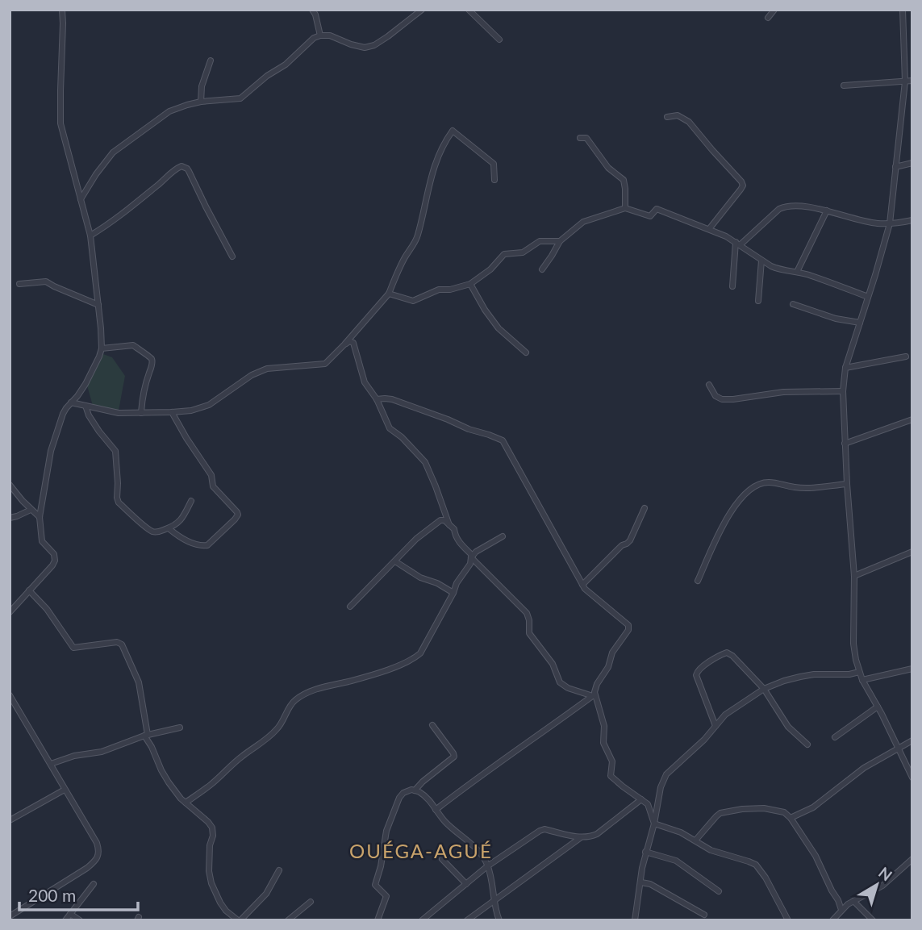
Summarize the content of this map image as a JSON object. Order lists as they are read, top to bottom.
{
  "districts": ["OUÉGA-AGUÉ"],
  "scale_bar": "200 m",
  "north": "top right"
}
